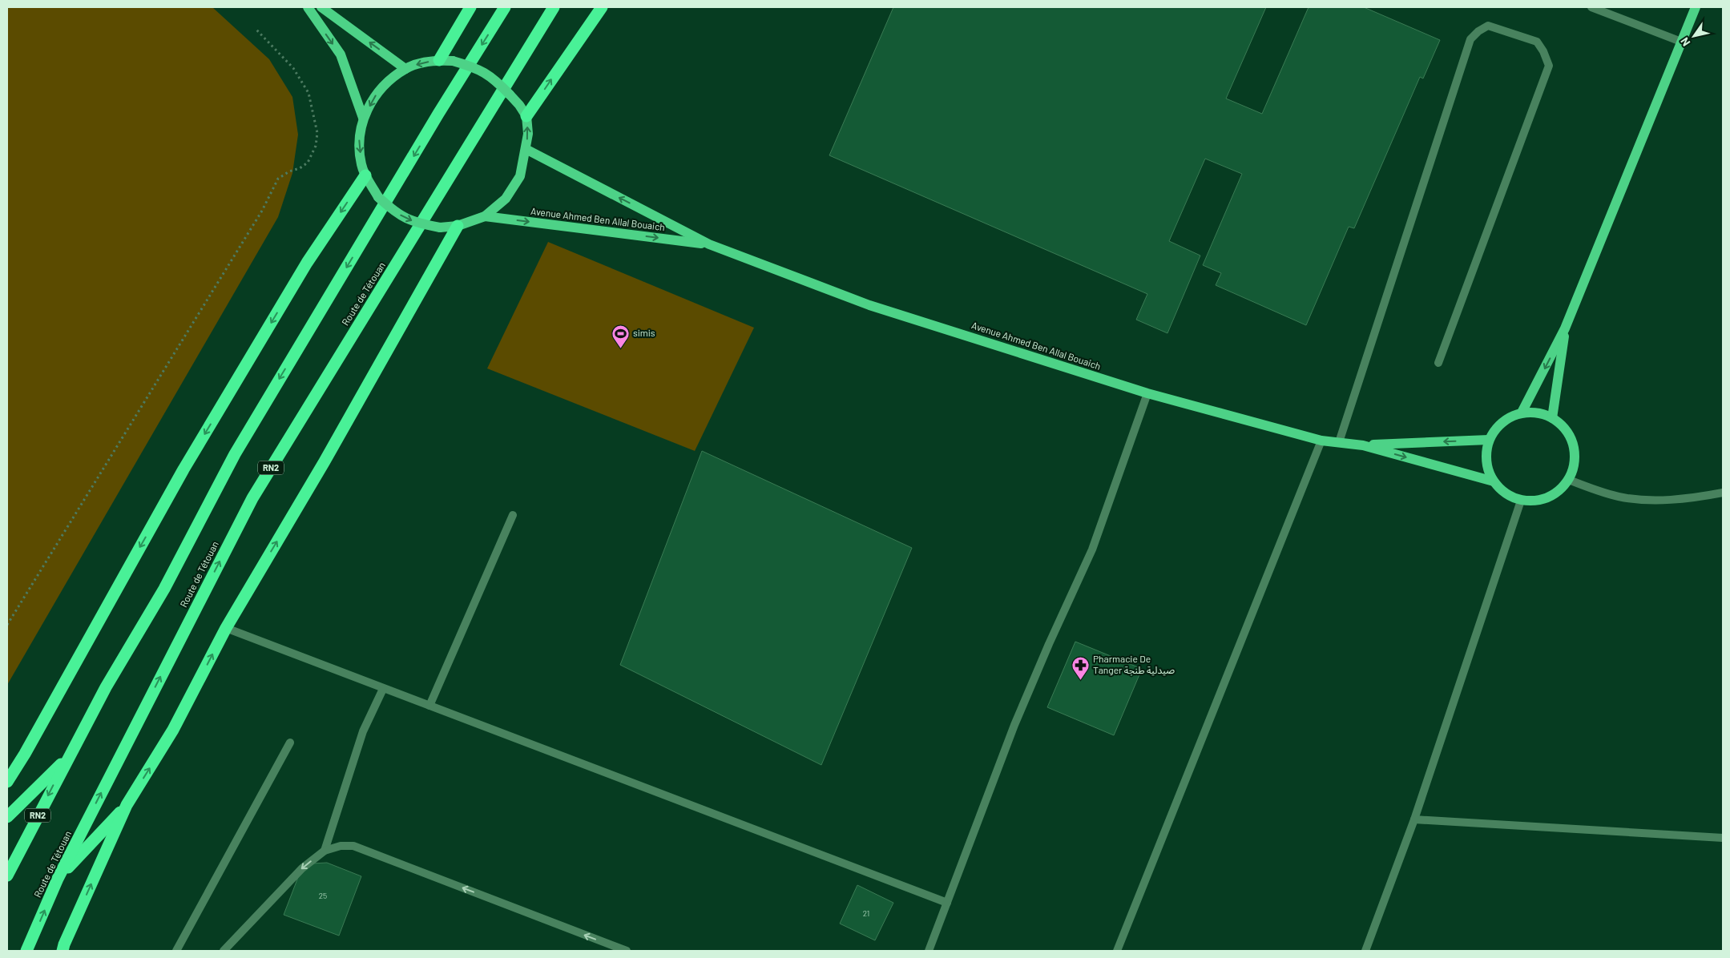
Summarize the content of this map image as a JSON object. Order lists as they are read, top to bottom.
{
  "streets": {
    "highway": ["Route de Tétouan", "RN2"],
    "main road": ["Avenue Ahmed Ben Allal Bouaich"]
  },
  "places": {
    "sports": ["simis"],
    "pharmacy": ["Pharmacie De Tanger صيدلية طنجة"]
  },
  "house_numbers": ["25", "21"],
  "north": "bottom left"
}
